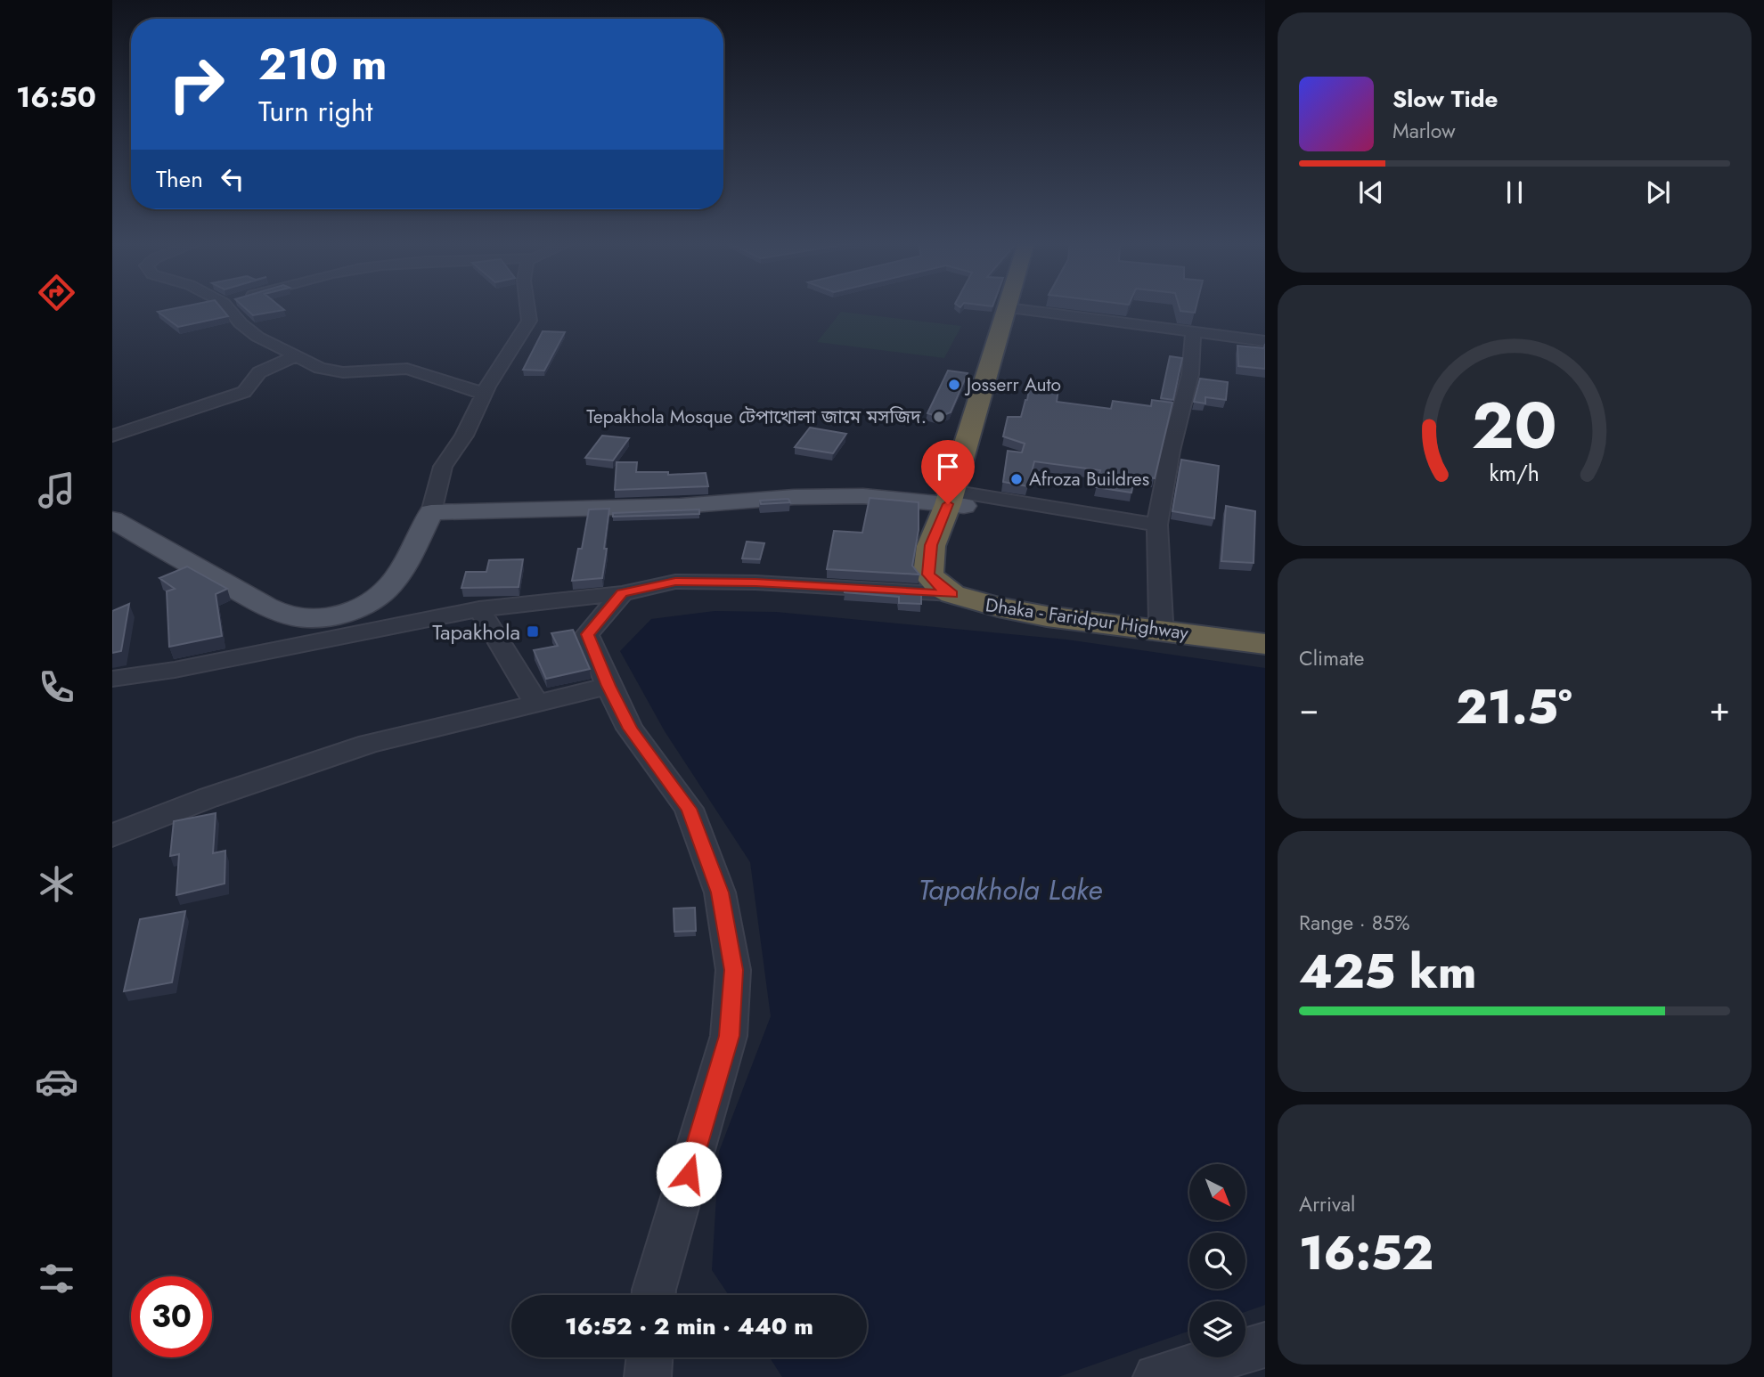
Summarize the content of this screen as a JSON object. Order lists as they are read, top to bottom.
{
  "streets": {
    "highway": ["Dhaka - Faridpur Highway"]
  },
  "water": ["Tapakhola Lake"],
  "places": {
    "other": ["Josserr Auto", "Tepakhola Mosque টেপাখোলা জামে মসজিদ.", "Afroza Buildres"],
    "transit": ["Tapakhola"]
  },
  "north": "bottom right",
  "page": {
    "tabs": "16:50",
    "turn": ["210 m", "Turn right"],
    "song": ["Slow Tide", "Marlow"],
    "then": "Then",
    "tile": [
      "Climate",
      ["Range · 85%", "425 km"],
      ["Arrival", "16:52"]
    ],
    "heat": ["−", "21.5°", "+"],
    "limit": "30",
    "trip": "16:52 · 2 min · 440 m",
    "gauge": ["20", "km/h"]
  }
}
